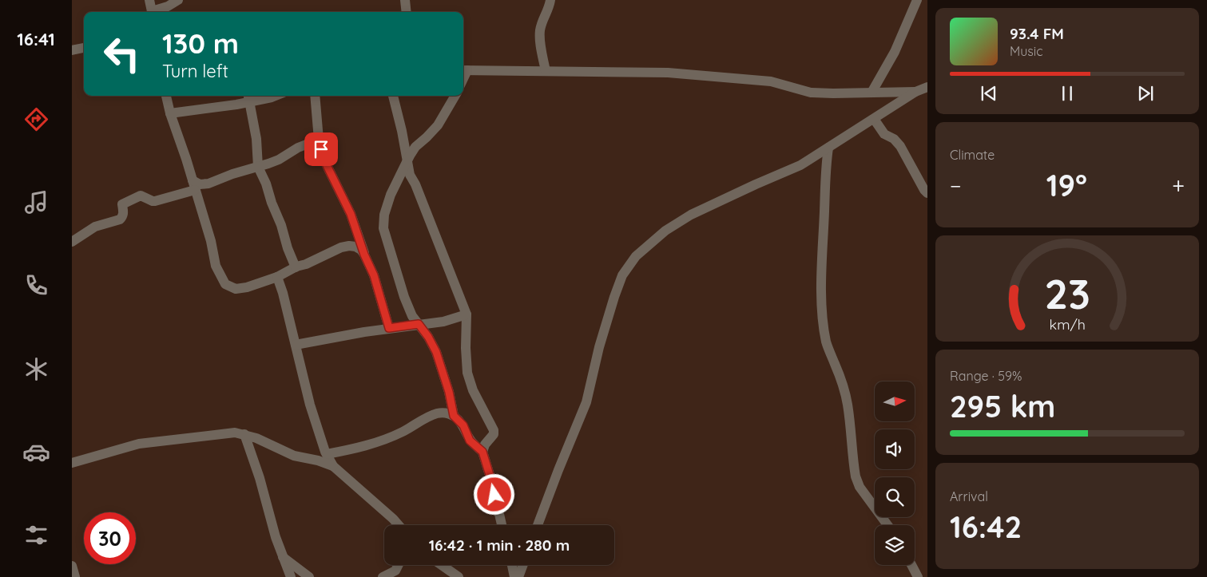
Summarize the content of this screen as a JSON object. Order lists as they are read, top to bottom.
{
  "north": "right",
  "page": {
    "tabs": "16:41",
    "turn": ["130 m", "Turn left"],
    "song": ["93.4 FM", "Music"],
    "tile": [
      "Climate",
      ["Range · 59%", "295 km"],
      ["Arrival", "16:42"]
    ],
    "heat": ["−", "19°", "+"],
    "limit": "30",
    "trip": "16:42 · 1 min · 280 m",
    "gauge": ["23", "km/h"]
  }
}
